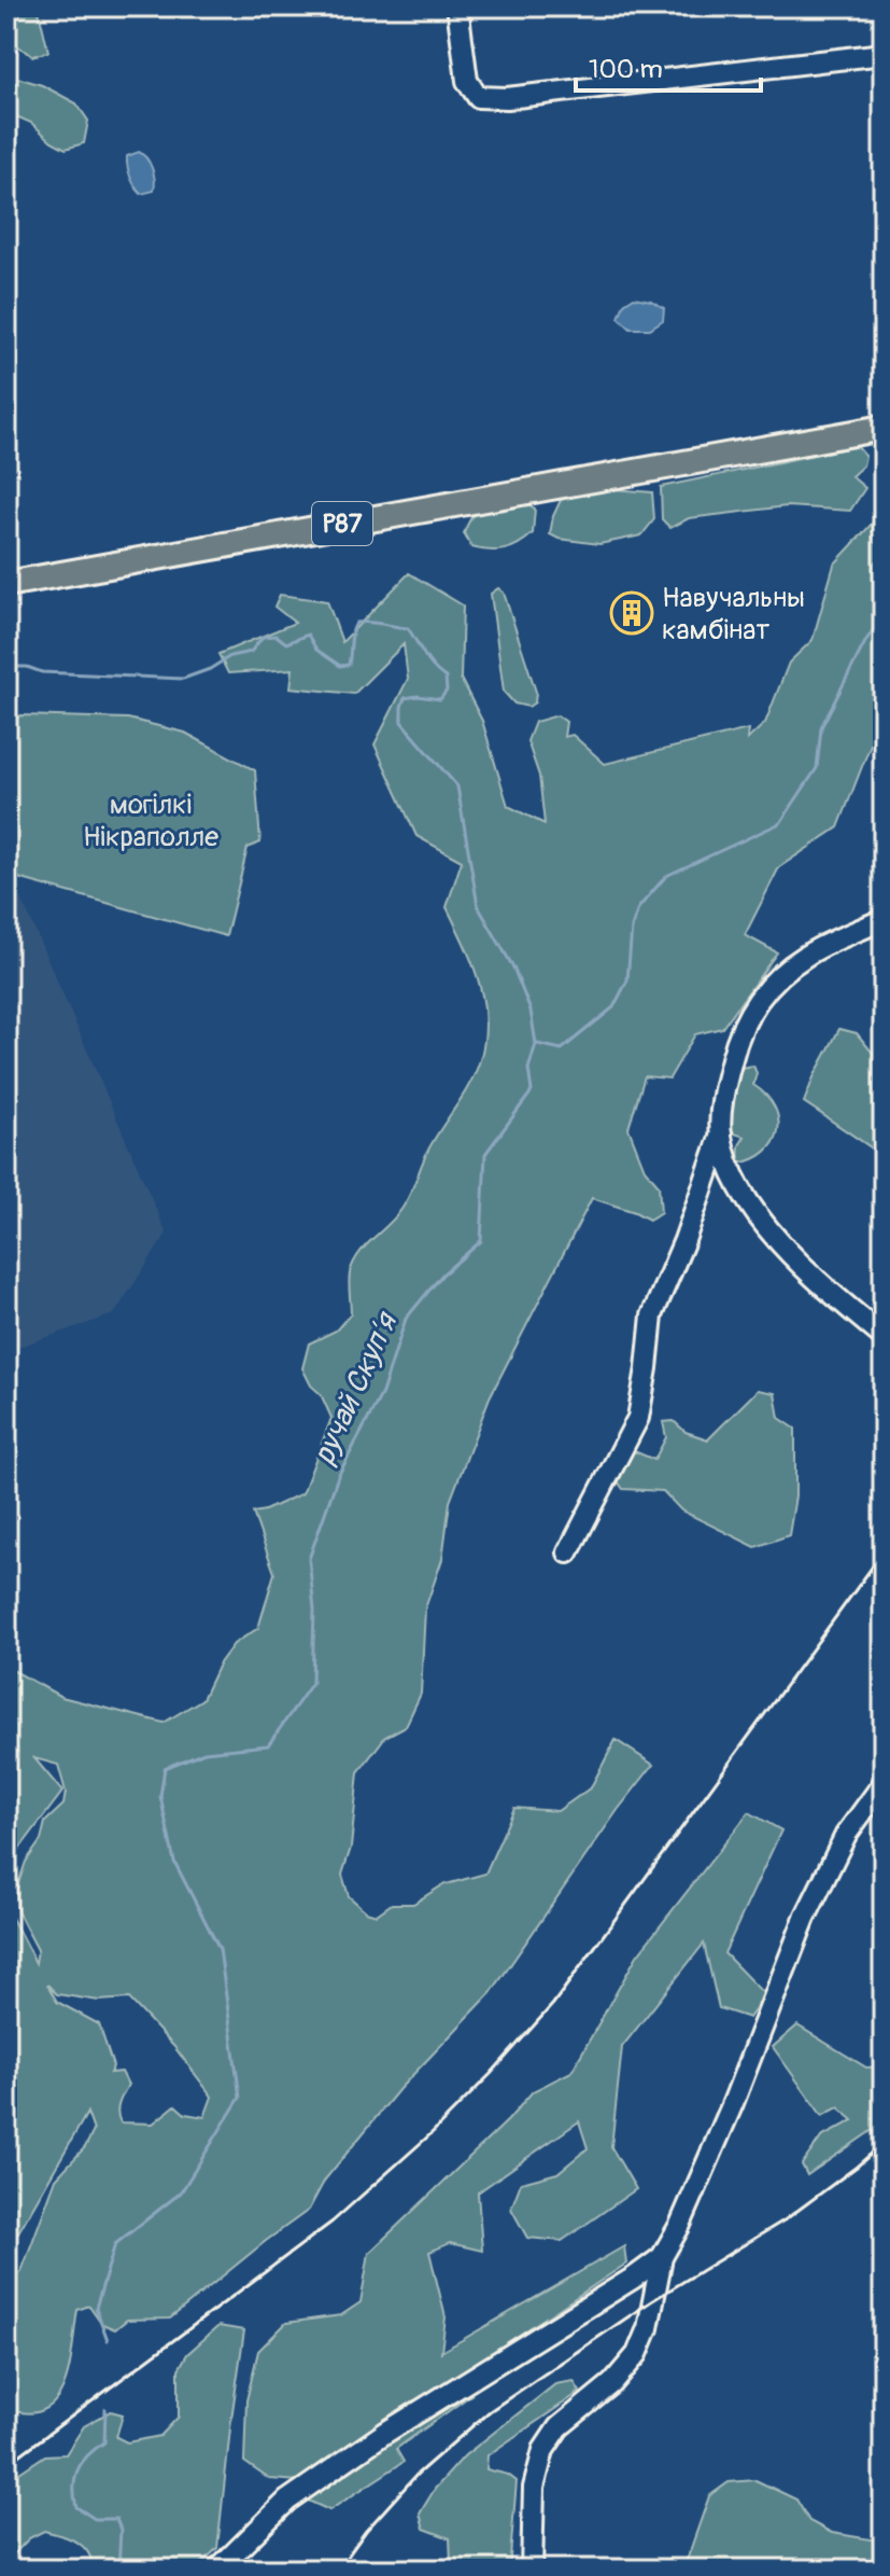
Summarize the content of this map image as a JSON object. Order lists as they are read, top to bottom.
{
  "streets": {
    "main road": ["Р87"]
  },
  "water": ["ручай Скупʼя"],
  "parks": ["могілкі Нікраполле"],
  "places": {
    "building": ["Навучальны камбінат"]
  },
  "scale_bar": "100 m"
}
